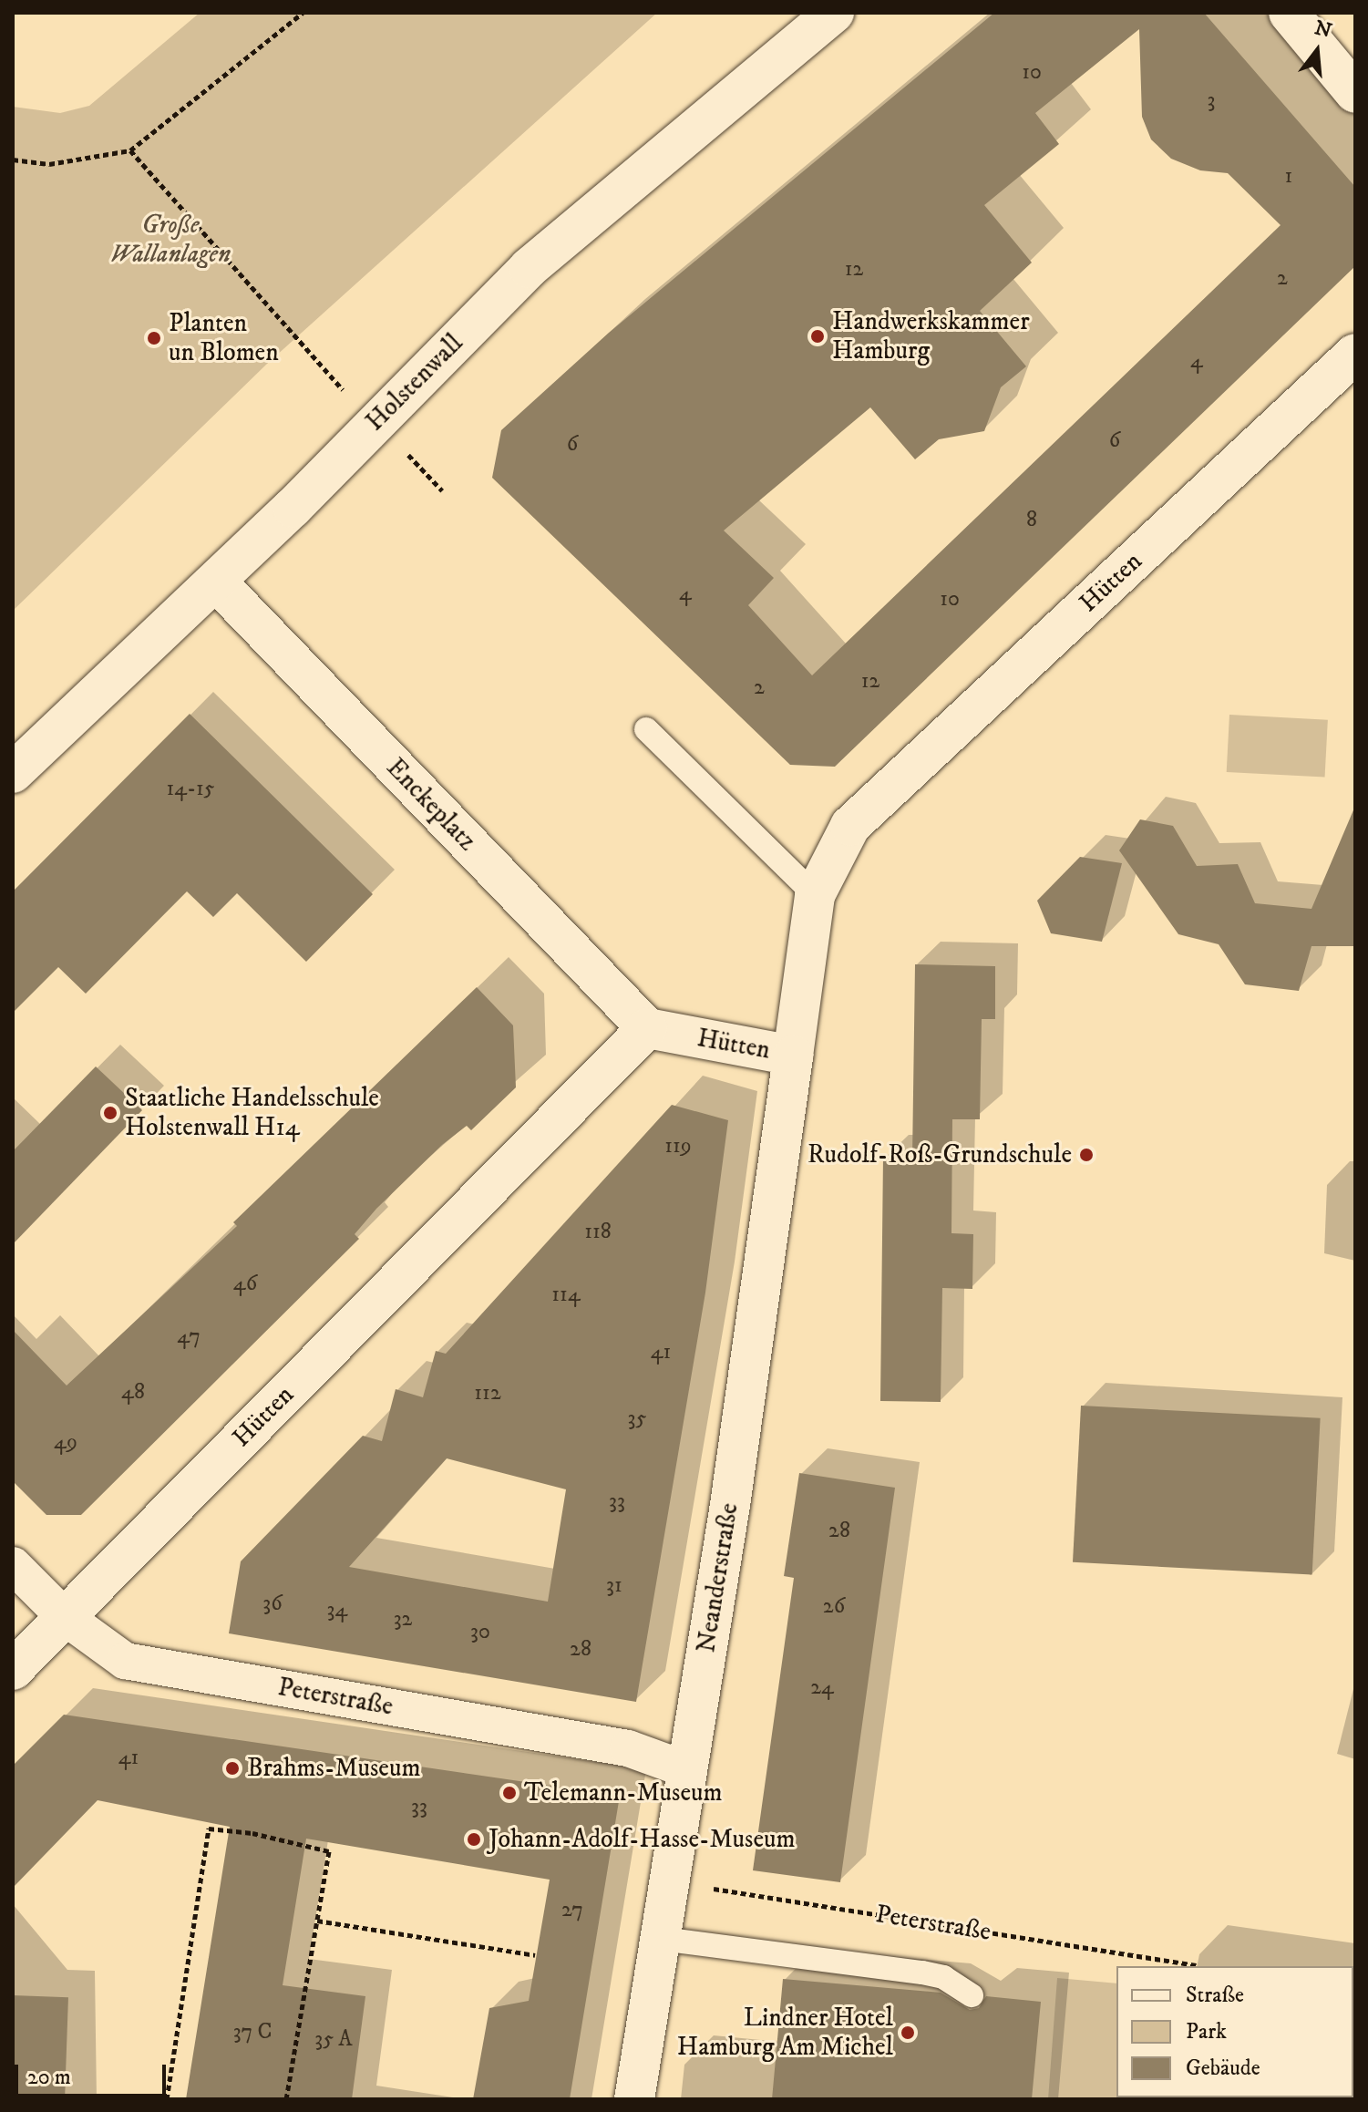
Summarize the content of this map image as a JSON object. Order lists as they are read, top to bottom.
{
  "streets": {
    "street": [
      "Holstenwall",
      "Hütten",
      "Enckeplatz",
      "Neanderstraße",
      "Peterstraße"
    ]
  },
  "crossings": [
    ["Holstenwall", "Enckeplatz"],
    ["Hütten", "Enckeplatz"],
    ["Hütten", "Neanderstraße"],
    ["Hütten", "Peterstraße"],
    ["Neanderstraße", "Peterstraße"]
  ],
  "parks": ["Große Wallanlagen"],
  "places": [
    "Handwerkskammer Hamburg",
    "Planten un Blomen",
    "Staatliche Handelsschule Holstenwall H14",
    "Rudolf-Roß-Grundschule",
    "Brahms-Museum",
    "Telemann-Museum",
    "Johann-Adolf-Hasse-Museum",
    "Lindner Hotel Hamburg Am Michel"
  ],
  "house_numbers": [
    "10",
    "3",
    "1",
    "12",
    "2",
    "4",
    "6",
    "6",
    "8",
    "4",
    "10",
    "12",
    "2",
    "14-15",
    "119",
    "118",
    "46",
    "114",
    "47",
    "41",
    "48",
    "112",
    "35",
    "49",
    "33",
    "28",
    "31",
    "36",
    "26",
    "34",
    "32",
    "30",
    "28",
    "24",
    "41",
    "33",
    "27",
    "37 C",
    "35 A"
  ],
  "legend": ["Straße", "Park", "Gebäude"],
  "scale_bar": "20 m",
  "north": "top"
}
